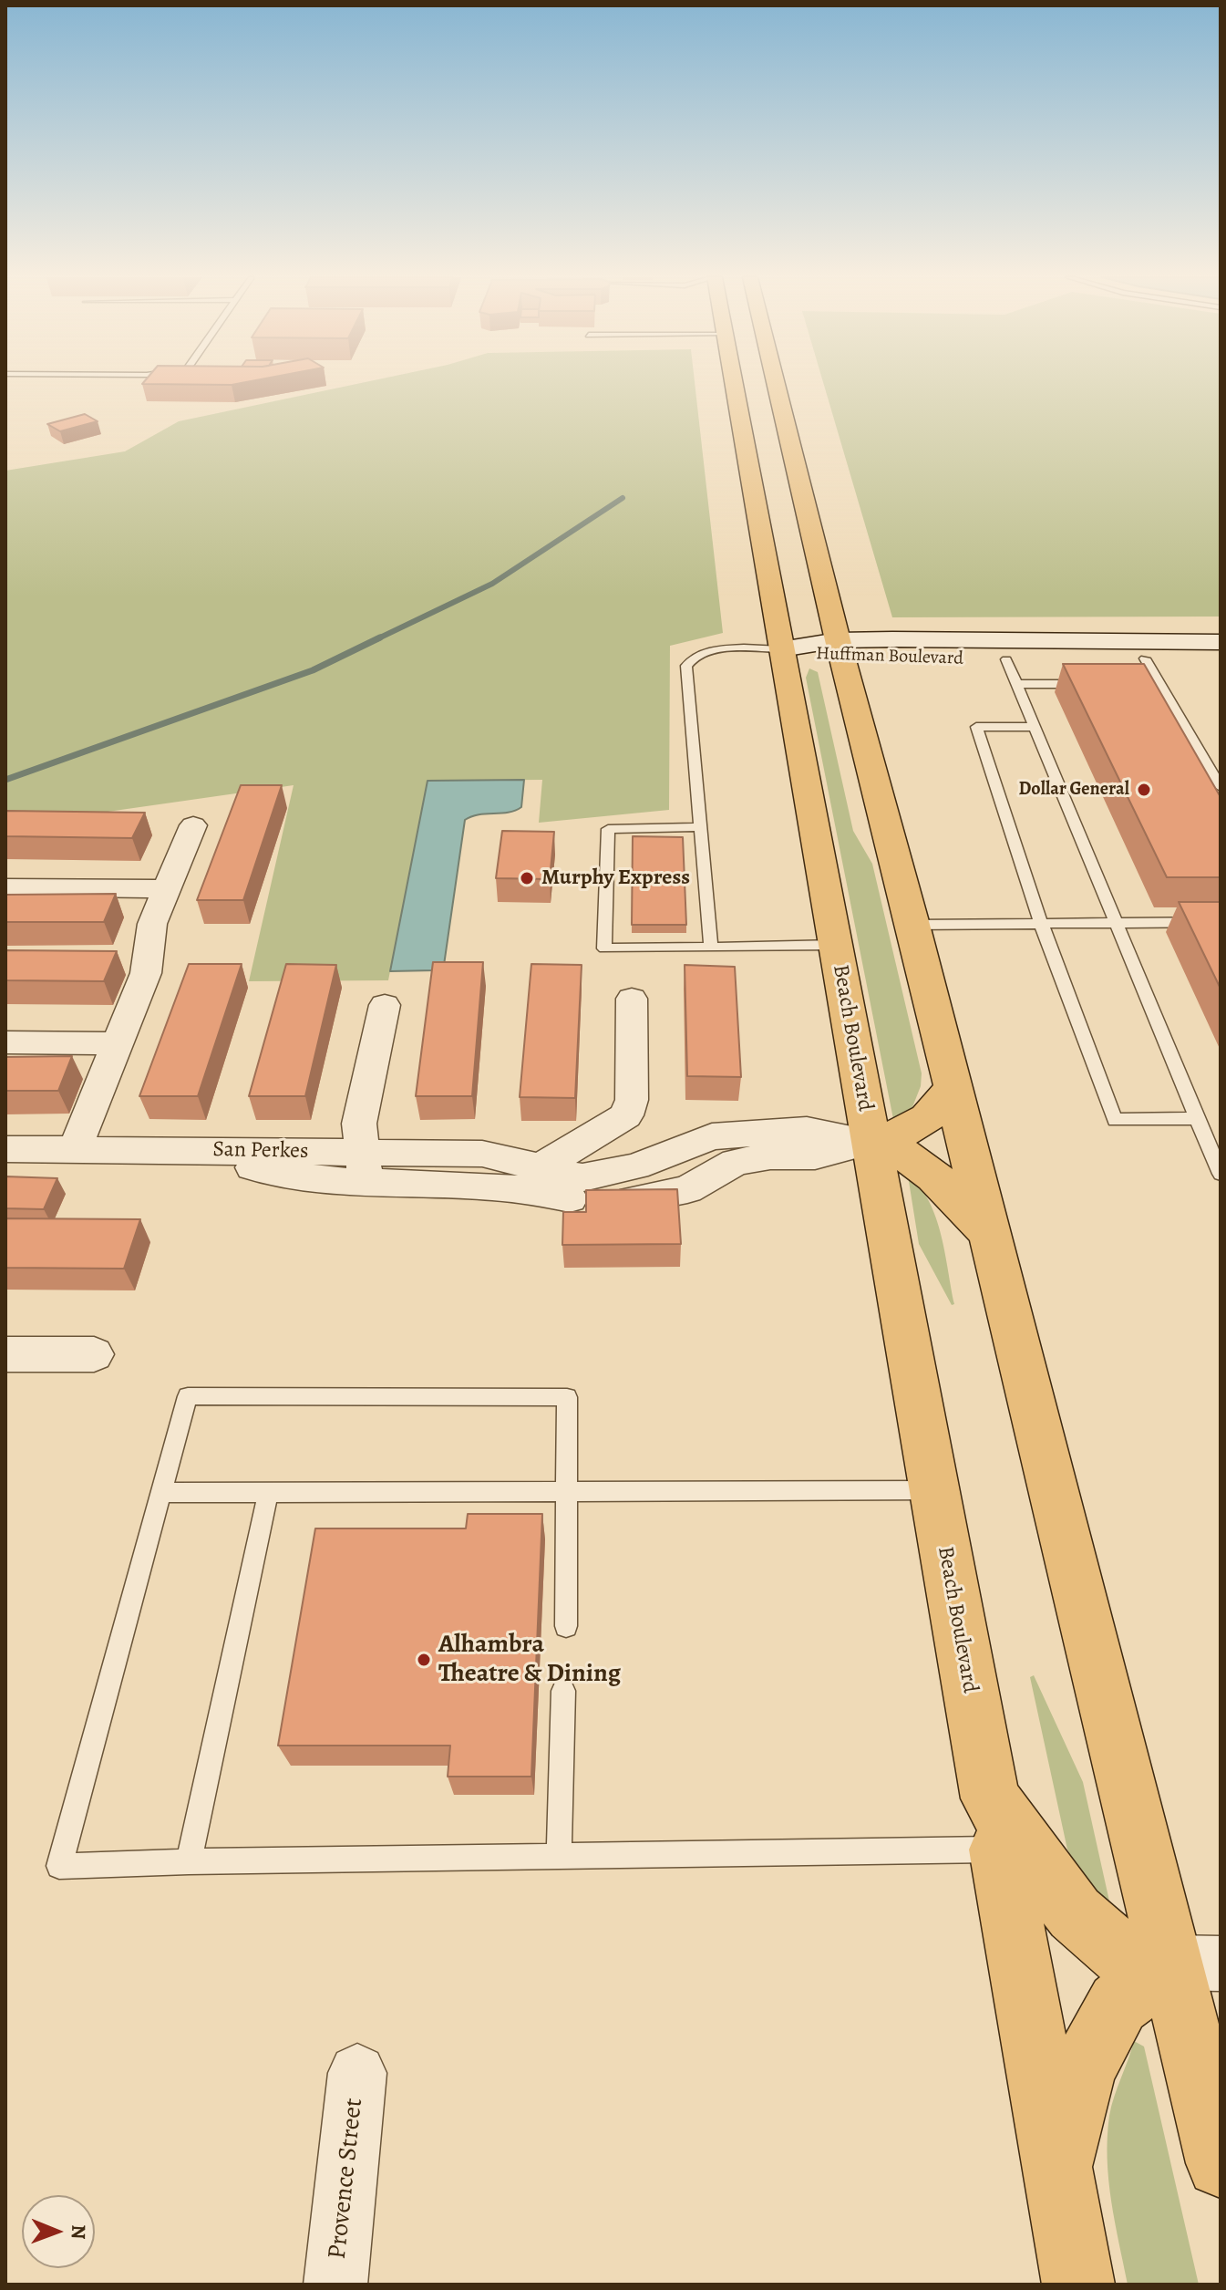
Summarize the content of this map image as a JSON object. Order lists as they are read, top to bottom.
{
  "streets": {
    "highway": ["Beach Boulevard"],
    "street": ["Huffman Boulevard", "San Perkes", "Provence Street"]
  },
  "crossings": [
    ["Huffman Boulevard", "Beach Boulevard"],
    ["Beach Boulevard", "San Perkes"]
  ],
  "places": ["Dollar General", "Murphy Express", "Alhambra Theatre & Dining"],
  "north": "right"
}
